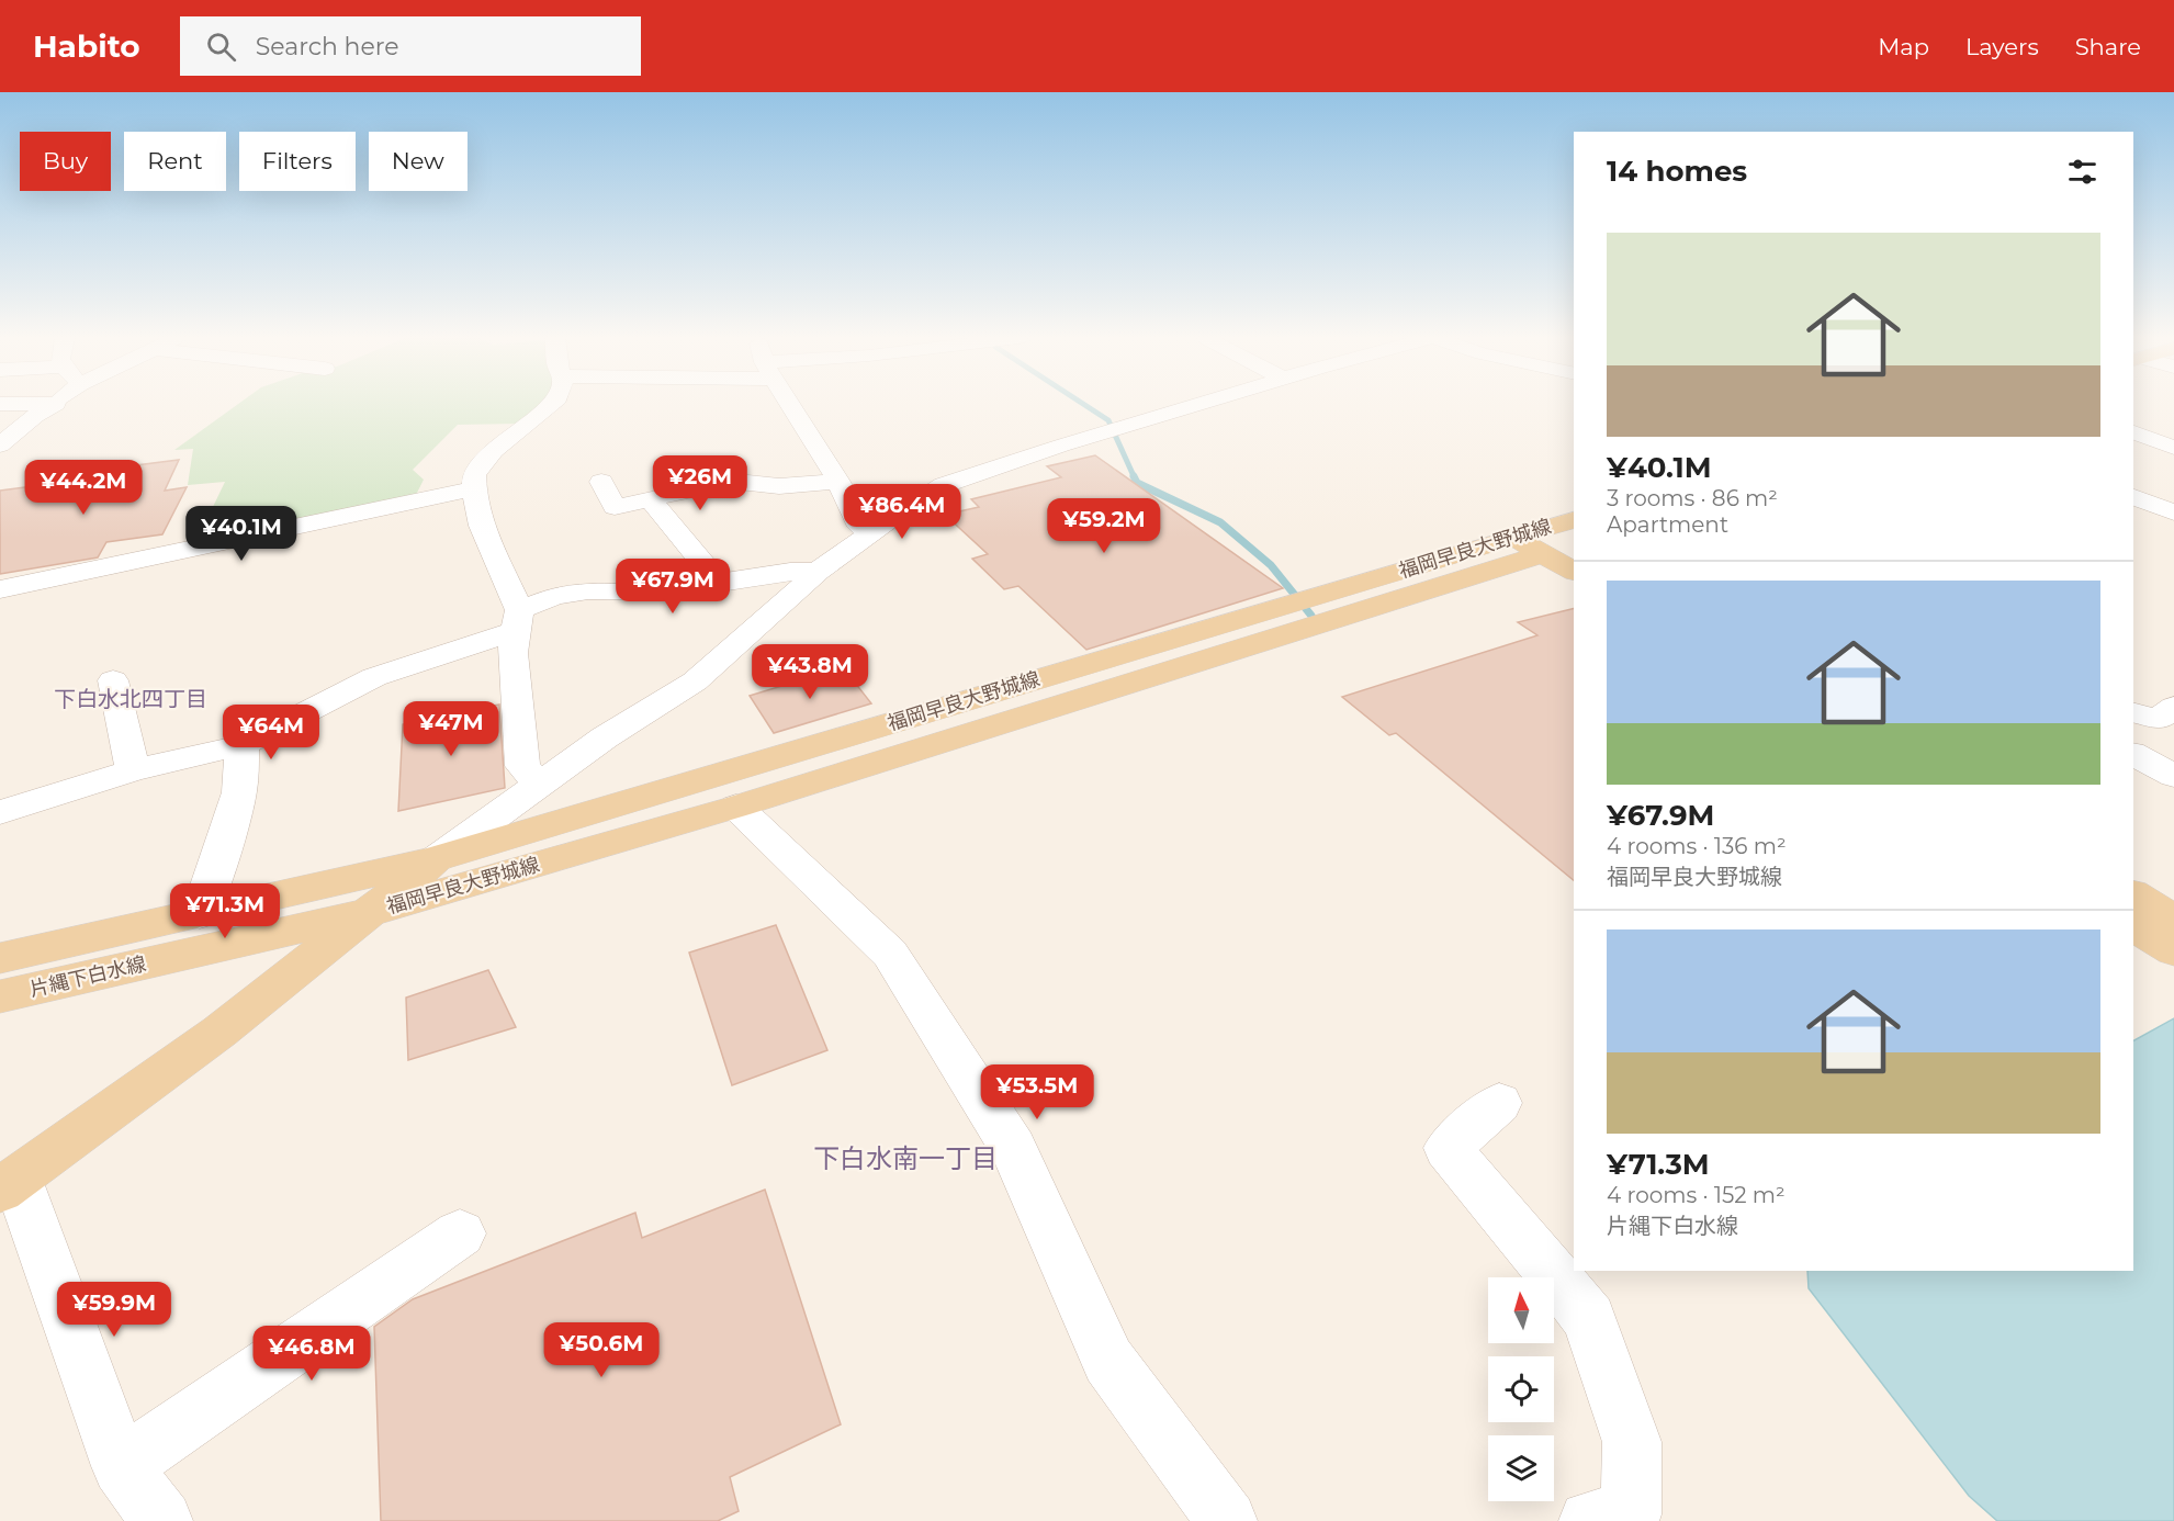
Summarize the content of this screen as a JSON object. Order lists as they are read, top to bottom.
{
  "streets": {
    "main road": ["福岡早良大野城線", "片縄下白水線"]
  },
  "crossings": [
    ["福岡早良大野城線", "片縄下白水線"]
  ],
  "districts": ["下白水北四丁目", "下白水南一丁目"],
  "north": "top",
  "page": {
    "header": "Habito",
    "search": "Search here",
    "nav": ["Map", "Layers", "Share"],
    "chip": [
      "Buy",
      "Rent",
      "Filters",
      "New"
    ],
    "heading": "14 homes",
    "list": [
      {
        "name": "¥40.1M",
        "note": "3 rooms · 86 m² · Apartment"
      },
      {
        "name": "¥67.9M",
        "note": "4 rooms · 136 m² · 福岡早良大野城線"
      },
      {
        "name": "¥71.3M",
        "note": "4 rooms · 152 m² · 片縄下白水線"
      }
    ],
    "price": [
      "¥26M",
      "¥44.2M",
      "¥86.4M",
      "¥59.2M",
      "¥40.1M",
      "¥67.9M",
      "¥43.8M",
      "¥47M",
      "¥64M",
      "¥71.3M",
      "¥53.5M",
      "¥59.9M",
      "¥50.6M",
      "¥46.8M"
    ]
  }
}
